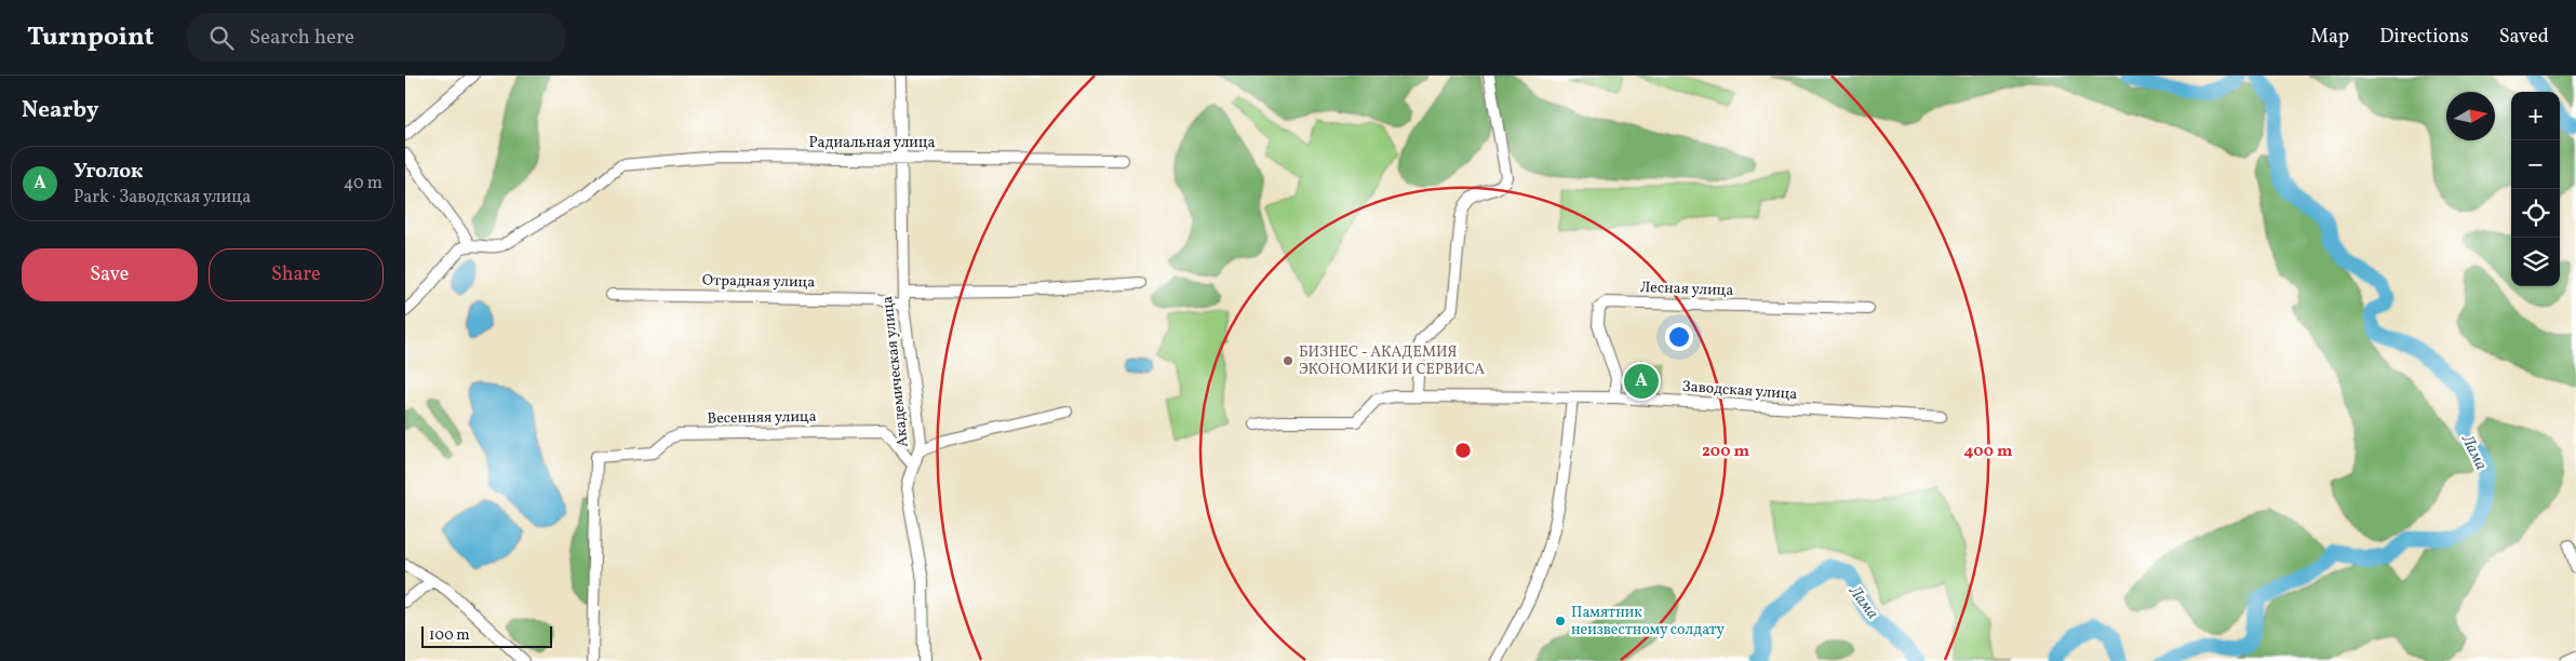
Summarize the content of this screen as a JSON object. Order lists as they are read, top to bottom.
{
  "streets": {
    "street": [
      "Радиальная улица",
      "Отрадная улица",
      "Лесная улица",
      "Академическая улица",
      "Заводская улица",
      "Весенняя улица"
    ]
  },
  "crossings": [
    ["Радиальная улица", "Академическая улица"],
    ["Отрадная улица", "Академическая улица"],
    ["Лесная улица", "Заводская улица"],
    ["Академическая улица", "Весенняя улица"]
  ],
  "water": ["Лама"],
  "places": ["БИЗНЕС - АКАДЕМИЯ ЭКОНОМИКИ И СЕРВИСА", "Памятник неизвестному солдату"],
  "scale_bar": "100 m",
  "north": "right",
  "page": {
    "header": "Turnpoint",
    "search": "Search here",
    "nav": ["Map", "Directions", "Saved"],
    "heading": "Nearby",
    "map_buttons": ["+", "−"],
    "list": [
      {
        "mark": "A",
        "name": "Уголок",
        "note": "Park · Заводская улица",
        "value": "40 m"
      }
    ],
    "buttons": ["Save", "Share"],
    "pins": "A",
    "scale": "100 m"
  },
  "rings": ["200 m", "400 m"]
}
